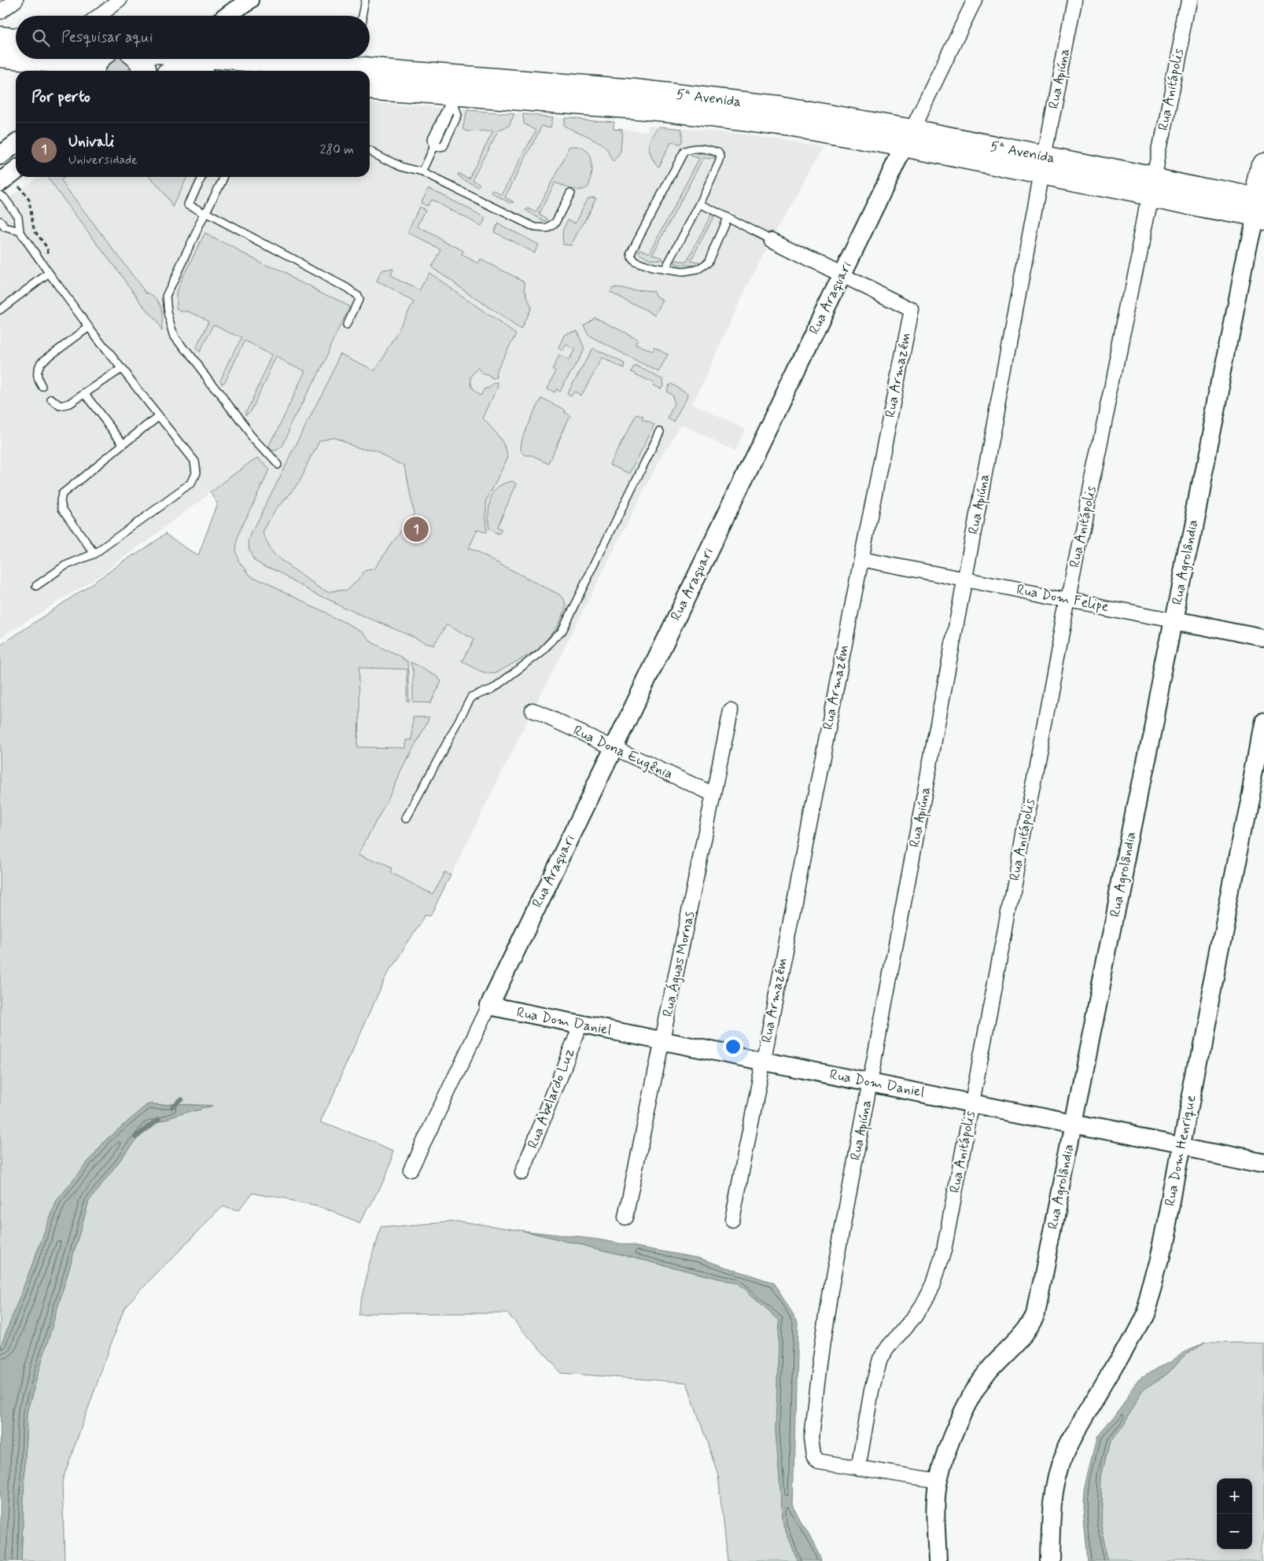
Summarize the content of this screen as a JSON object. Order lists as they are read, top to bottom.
{
  "streets": {
    "main road": ["5ª Avenida", "Rua Agrolândia"],
    "street": [
      "Rua Apiúna",
      "Rua Anitápolis",
      "Rua Araquari",
      "Rua Armazém",
      "Rua Dom Felipe",
      "Rua Dona Eugênia",
      "Rua Águas Mornas",
      "Rua Dom Daniel",
      "Rua Abelardo Luz",
      "Rua Dom Henrique"
    ]
  },
  "crossings": [
    ["Rua Apiúna", "Rua Anitápolis"],
    ["Rua Apiúna", "5ª Avenida"],
    ["Rua Apiúna", "Rua Dom Felipe"],
    ["Rua Apiúna", "Rua Dom Daniel"],
    ["Rua Anitápolis", "5ª Avenida"],
    ["Rua Anitápolis", "Rua Dom Felipe"],
    ["Rua Anitápolis", "Rua Dom Daniel"],
    ["5ª Avenida", "Rua Araquari"],
    ["5ª Avenida", "Rua Agrolândia"],
    ["Rua Araquari", "Rua Armazém"],
    ["Rua Araquari", "Rua Dona Eugênia"],
    ["Rua Araquari", "Rua Dom Daniel"],
    ["Rua Armazém", "Rua Dom Felipe"],
    ["Rua Armazém", "Rua Dom Daniel"],
    ["Rua Agrolândia", "Rua Dom Felipe"],
    ["Rua Agrolândia", "Rua Dom Daniel"],
    ["Rua Dona Eugênia", "Rua Águas Mornas"],
    ["Rua Águas Mornas", "Rua Dom Daniel"],
    ["Rua Dom Daniel", "Rua Abelardo Luz"],
    ["Rua Dom Daniel", "Rua Dom Henrique"]
  ],
  "page": {
    "search": "Pesquisar aqui",
    "heading": "Por perto",
    "list": [
      {
        "mark": "1",
        "name": "Univali",
        "note": "Universidade",
        "value": "280 m"
      }
    ],
    "pins": "1",
    "map_buttons": ["+", "−"]
  }
}
